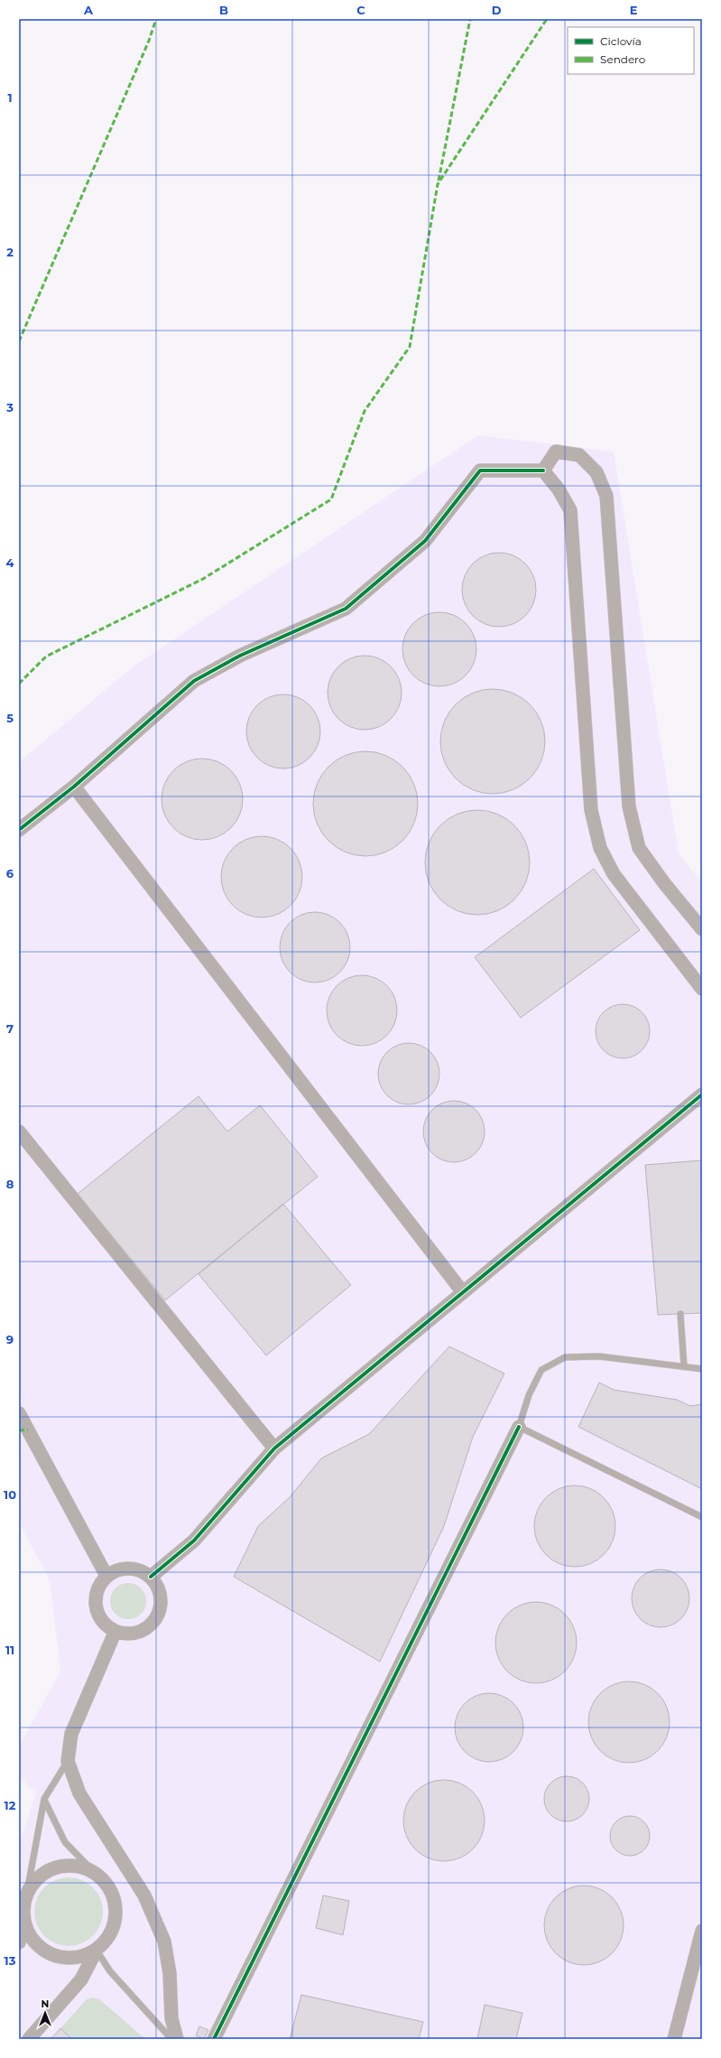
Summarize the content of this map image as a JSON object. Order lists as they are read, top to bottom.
{
  "legend": ["Ciclovía", "Sendero"],
  "north": "top",
  "grid": {
    "columns": [
      "A",
      "B",
      "C",
      "D",
      "E"
    ],
    "rows": [
      "1",
      "2",
      "3",
      "4",
      "5",
      "6",
      "7",
      "8",
      "9",
      "10",
      "11",
      "12",
      "13"
    ]
  }
}
